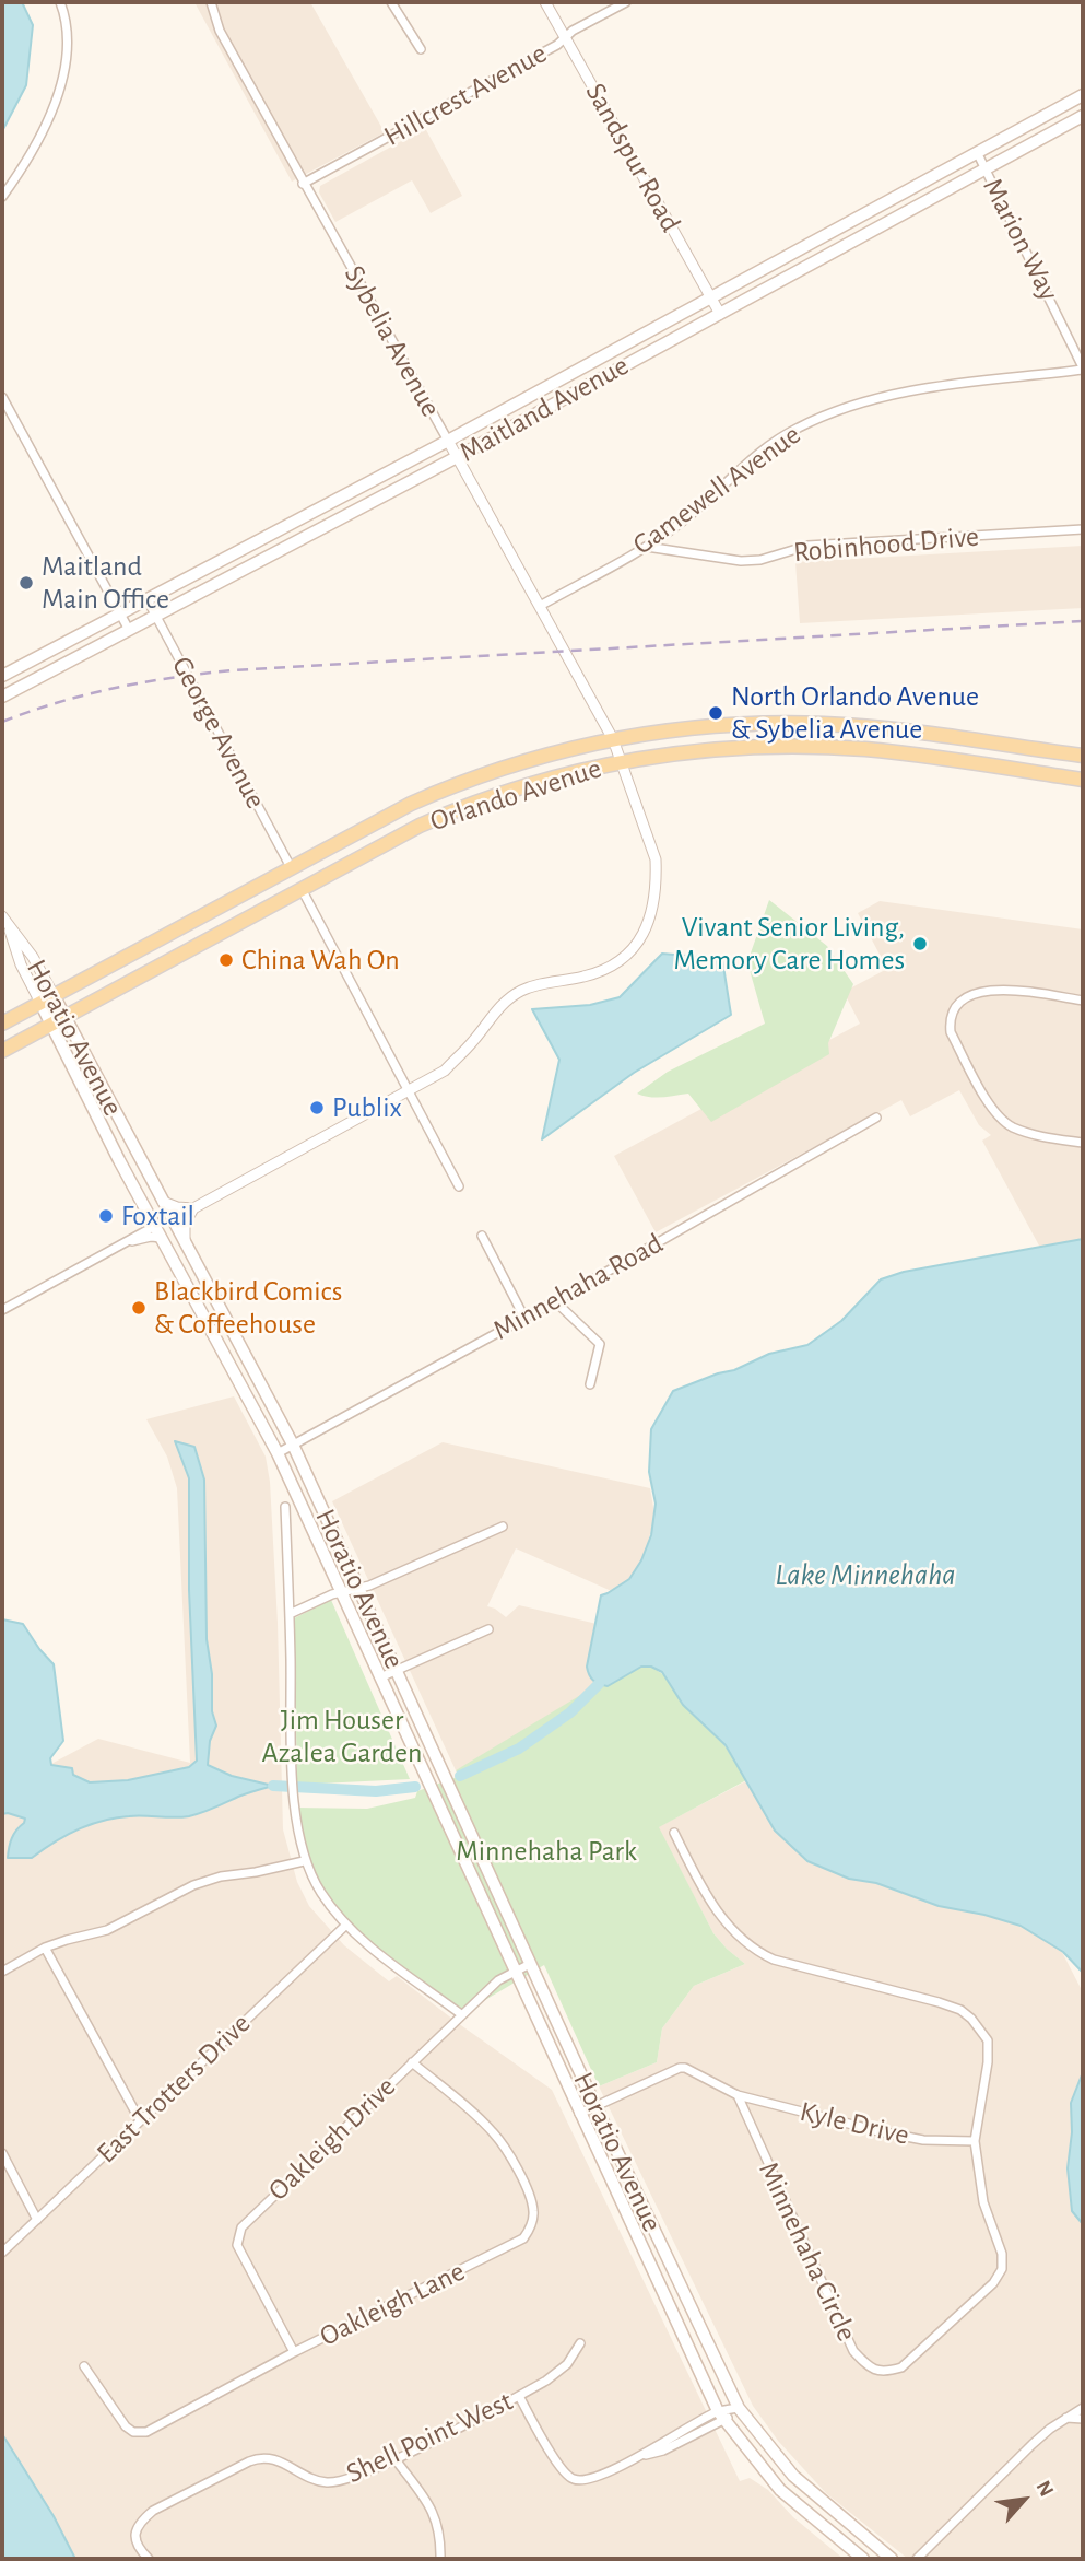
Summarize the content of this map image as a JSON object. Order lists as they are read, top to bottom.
{
  "streets": {
    "main road": ["Maitland Avenue", "Orlando Avenue", "Horatio Avenue"],
    "street": [
      "Hillcrest Avenue",
      "Sandspur Road",
      "Marion Way",
      "Sybelia Avenue",
      "Gamewell Avenue",
      "Robinhood Drive",
      "George Avenue",
      "Minnehaha Road",
      "East Trotters Drive",
      "Kyle Drive",
      "Oakleigh Drive",
      "Minnehaha Circle",
      "Oakleigh Lane",
      "Shell Point West"
    ]
  },
  "crossings": [
    ["Hillcrest Avenue", "Sandspur Road"],
    ["Hillcrest Avenue", "Sybelia Avenue"],
    ["Sandspur Road", "Maitland Avenue"],
    ["Marion Way", "Maitland Avenue"],
    ["Marion Way", "Gamewell Avenue"],
    ["Sybelia Avenue", "Maitland Avenue"],
    ["Sybelia Avenue", "Gamewell Avenue"],
    ["Sybelia Avenue", "Orlando Avenue"],
    ["Maitland Avenue", "George Avenue"],
    ["Gamewell Avenue", "Robinhood Drive"],
    ["George Avenue", "Orlando Avenue"],
    ["Orlando Avenue", "Horatio Avenue"],
    ["Horatio Avenue", "Minnehaha Road"],
    ["Horatio Avenue", "Oakleigh Drive"],
    ["Kyle Drive", "Minnehaha Circle"],
    ["Oakleigh Drive", "Oakleigh Lane"]
  ],
  "water": ["Lake Minnehaha"],
  "parks": ["Jim Houser Azalea Garden", "Minnehaha Park"],
  "places": [
    "Maitland Main Office",
    "North Orlando Avenue & Sybelia Avenue",
    "Vivant Senior Living, Memory Care Homes",
    "China Wah On",
    "Publix",
    "Foxtail",
    "Blackbird Comics & Coffeehouse"
  ],
  "north": "top right"
}
